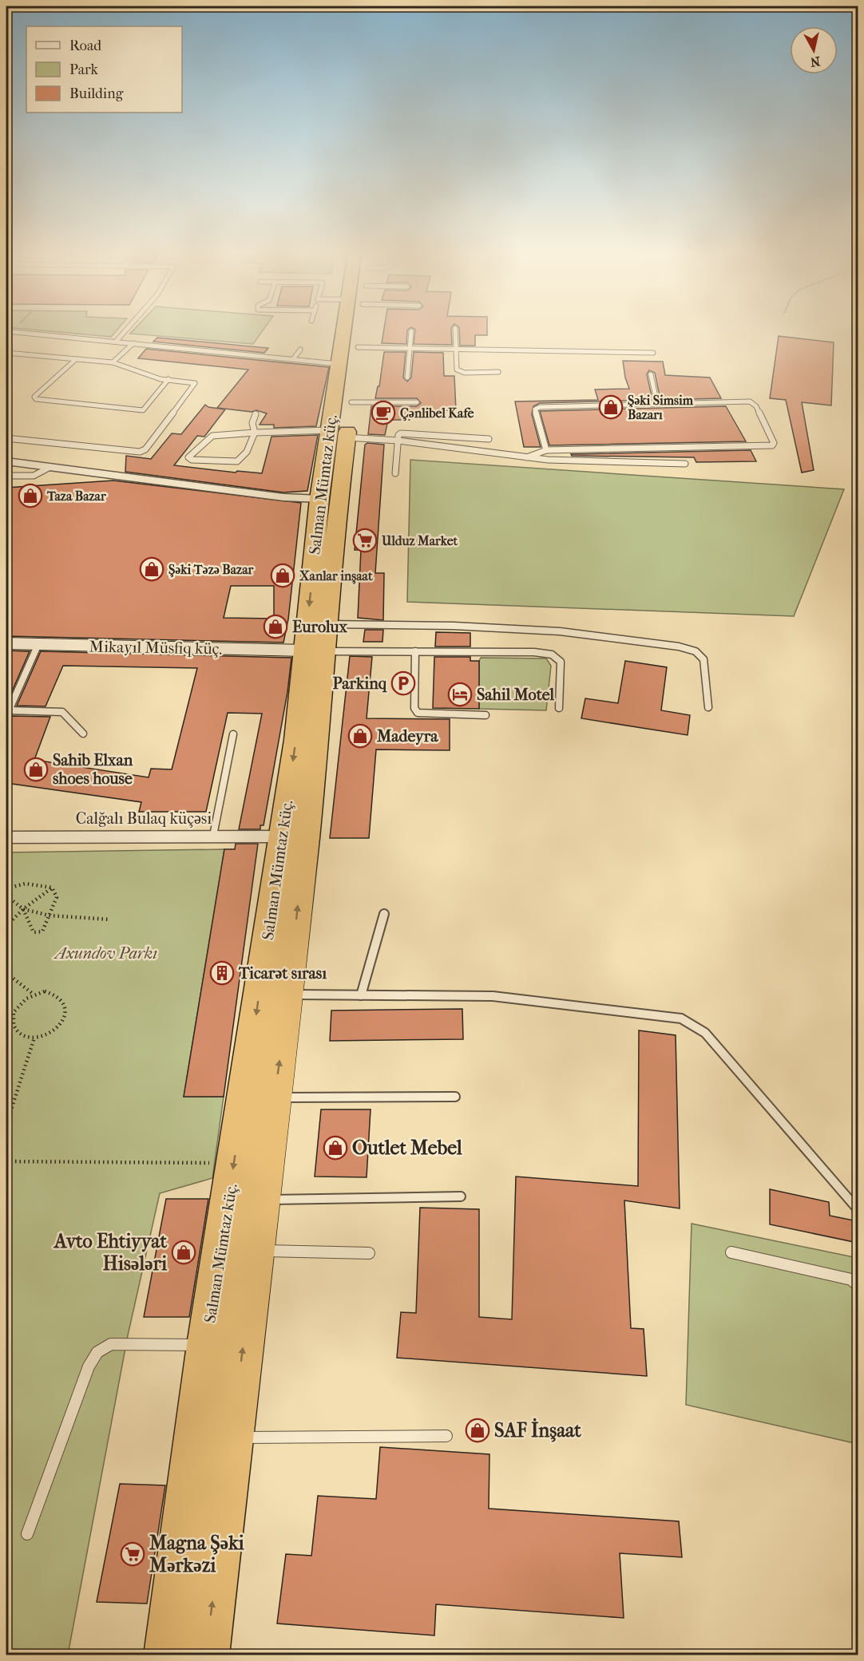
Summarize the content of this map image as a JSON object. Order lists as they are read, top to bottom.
{
  "streets": {
    "highway": ["Salman Mümtaz küç."],
    "main road": ["Mikayıl Müsfiq küç."],
    "street": ["Calğalı Bulaq küçəsi"]
  },
  "crossings": [
    ["Salman Mümtaz küç.", "Mikayıl Müsfiq küç."],
    ["Salman Mümtaz küç.", "Calğalı Bulaq küçəsi"]
  ],
  "parks": ["Axundov Parkı"],
  "places": {
    "shop": [
      "Şəki Simsim Bazarı",
      "Taza Bazar",
      "Şəki Təzə Bazar",
      "Xanlar inşaat",
      "Eurolux",
      "Madeyra",
      "Sahib Elxan shoes house",
      "Outlet Mebel",
      "Avto Ehtiyyat Hisələri",
      "SAF İnşaat"
    ],
    "cafe": ["Çənlibel Kafe"],
    "supermarket": ["Ulduz Market", "Magna Şəki Mərkəzi"],
    "parking": ["Parkinq"],
    "hotel": ["Sahil Motel"],
    "building": ["Ticarət sırası"]
  },
  "legend": ["Road", "Park", "Building"],
  "north": "bottom"
}
